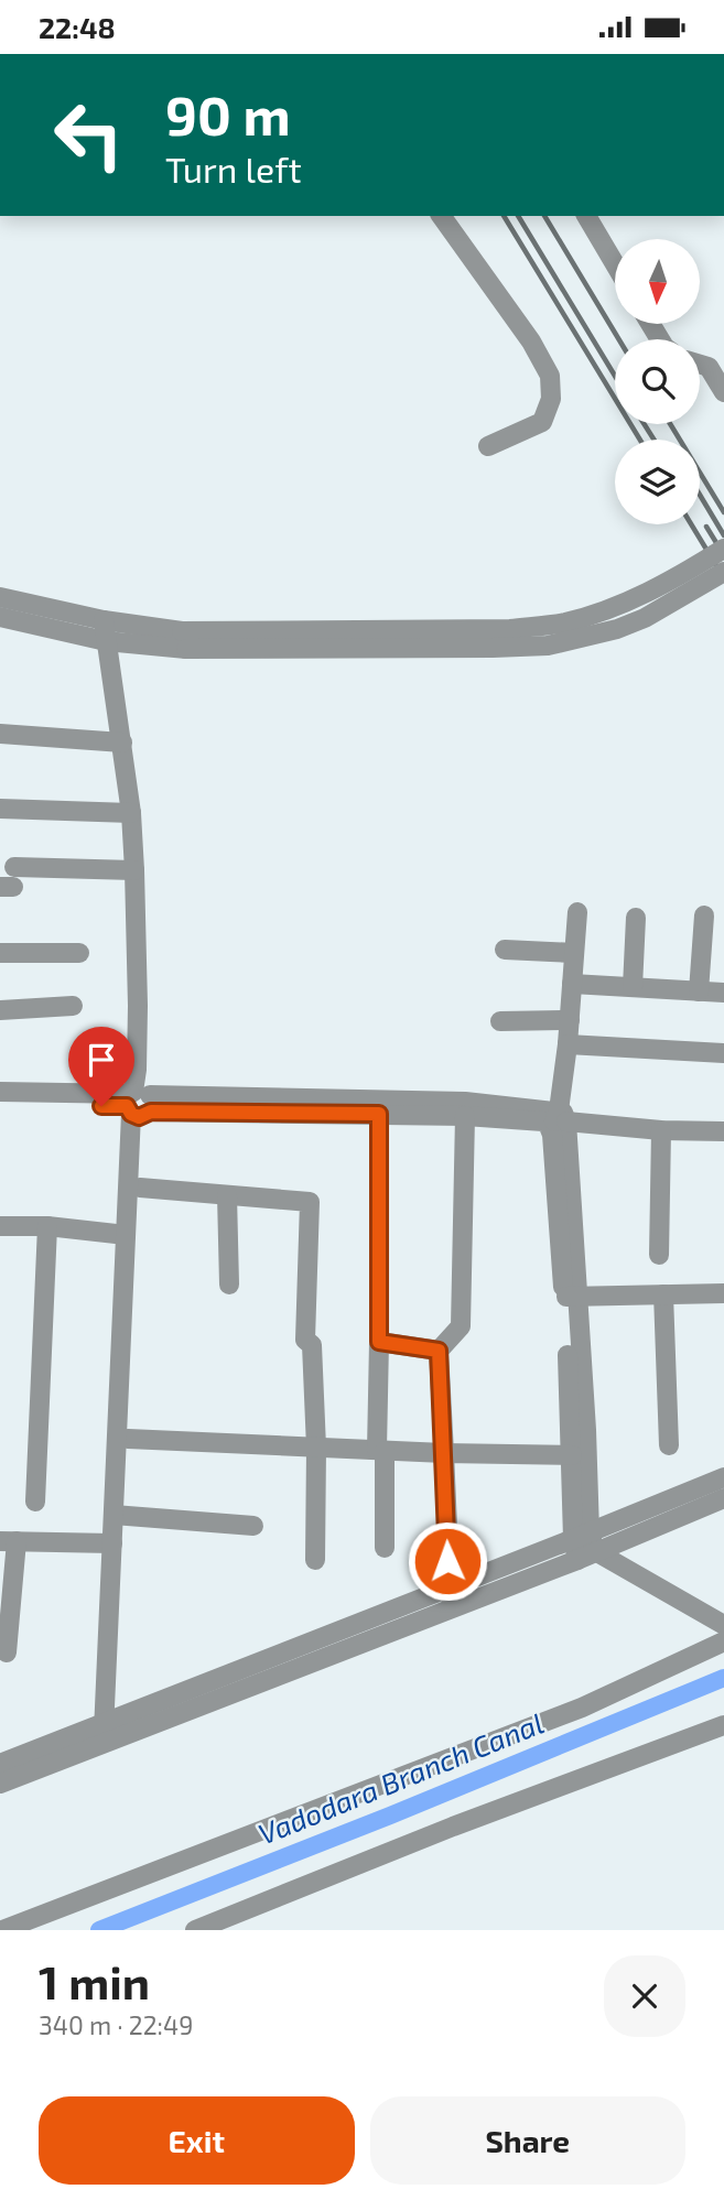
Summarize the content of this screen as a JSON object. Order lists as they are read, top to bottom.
{
  "water": ["Vadodara Branch Canal"],
  "north": "bottom",
  "page": {
    "status": "22:48",
    "turn": ["90 m", "Turn left"],
    "heading": ["1 min", "340 m · 22:49"],
    "buttons": ["Exit", "Share"]
  }
}
